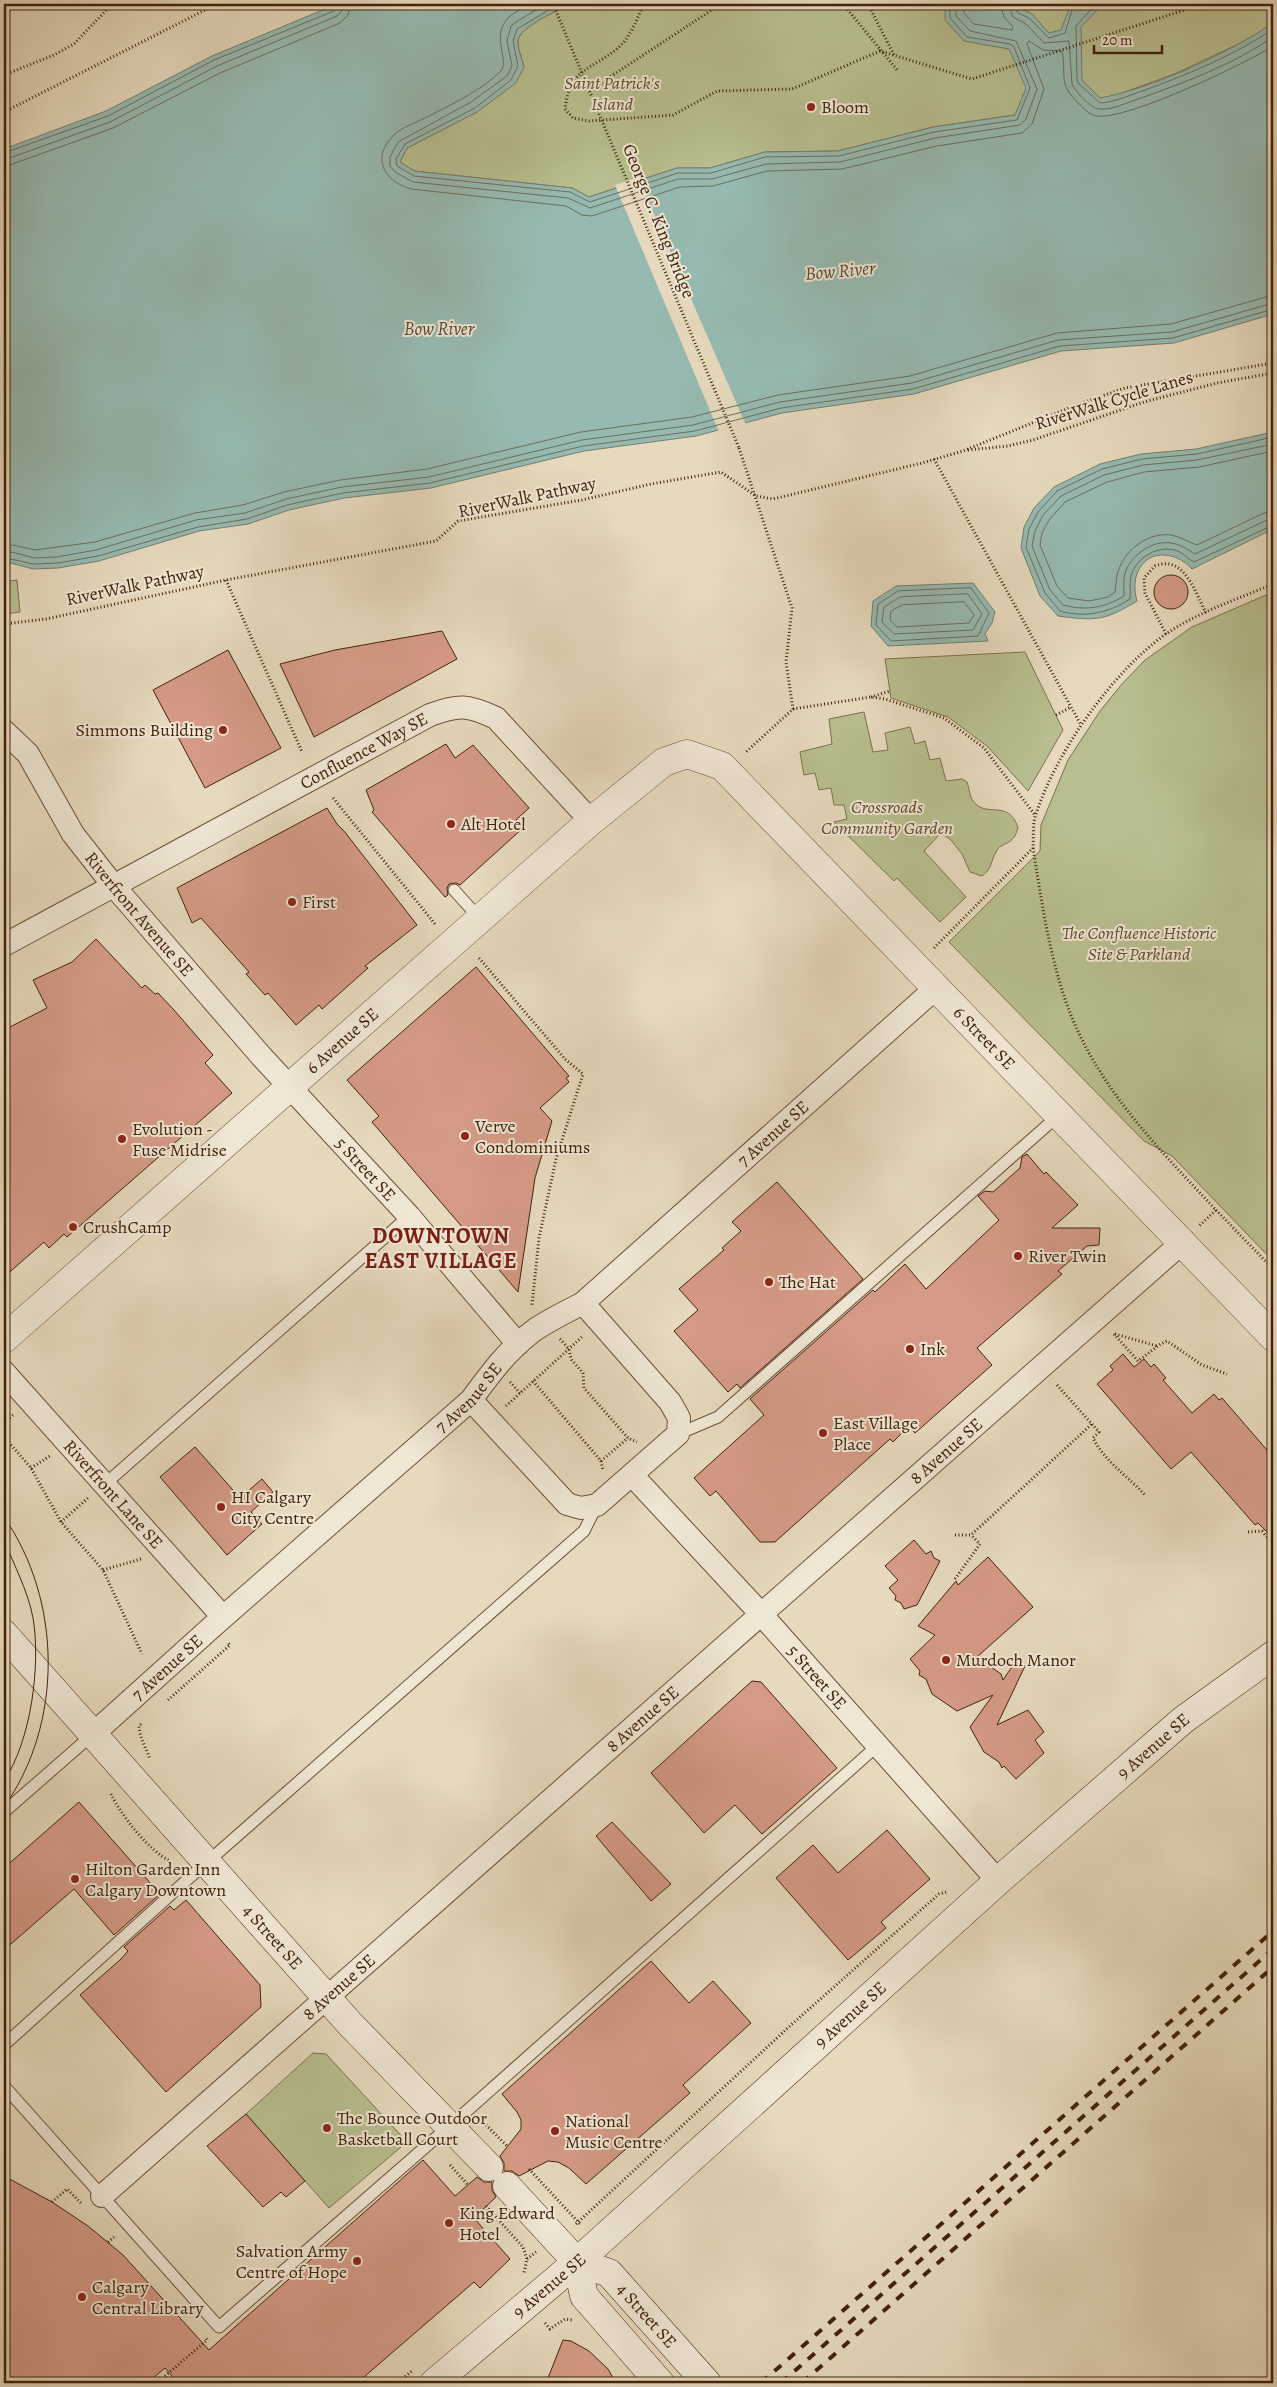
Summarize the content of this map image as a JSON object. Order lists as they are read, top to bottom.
{
  "streets": {
    "main road": [
      "6 Street SE",
      "6 Avenue SE",
      "9 Avenue SE",
      "4 Street SE"
    ],
    "street": [
      "Confluence Way SE",
      "Riverfront Avenue SE",
      "7 Avenue SE",
      "5 Street SE",
      "8 Avenue SE",
      "Riverfront Lane SE"
    ],
    "path": ["George C. King Bridge", "RiverWalk Cycle Lanes", "RiverWalk Pathway"]
  },
  "crossings": [
    ["George C. King Bridge", "RiverWalk Pathway"],
    ["Confluence Way SE", "Riverfront Avenue SE"],
    ["Confluence Way SE", "6 Avenue SE"],
    ["Riverfront Avenue SE", "6 Avenue SE"],
    ["Riverfront Avenue SE", "5 Street SE"],
    ["6 Street SE", "6 Avenue SE"],
    ["6 Street SE", "7 Avenue SE"],
    ["6 Street SE", "8 Avenue SE"],
    ["6 Avenue SE", "5 Street SE"],
    ["7 Avenue SE", "5 Street SE"],
    ["7 Avenue SE", "Riverfront Lane SE"],
    ["7 Avenue SE", "4 Street SE"],
    ["5 Street SE", "8 Avenue SE"],
    ["5 Street SE", "9 Avenue SE"],
    ["8 Avenue SE", "4 Street SE"],
    ["9 Avenue SE", "4 Street SE"]
  ],
  "districts": ["DOWNTOWN EAST VILLAGE"],
  "water": ["Bow River"],
  "parks": ["Saint Patrick's Island", "Crossroads Community Garden", "The Confluence Historic Site & Parkland"],
  "places": [
    "Bloom",
    "Simmons Building",
    "Alt Hotel",
    "First",
    "Verve Condominiums",
    "Evolution - Fuse Midrise",
    "CrushCamp",
    "River Twin",
    "The Hat",
    "Ink",
    "East Village Place",
    "HI Calgary City Centre",
    "Murdoch Manor",
    "Hilton Garden Inn Calgary Downtown",
    "The Bounce Outdoor Basketball Court",
    "National Music Centre",
    "King Edward Hotel",
    "Salvation Army Centre of Hope",
    "Calgary Central Library"
  ],
  "scale_bar": "20 m"
}
